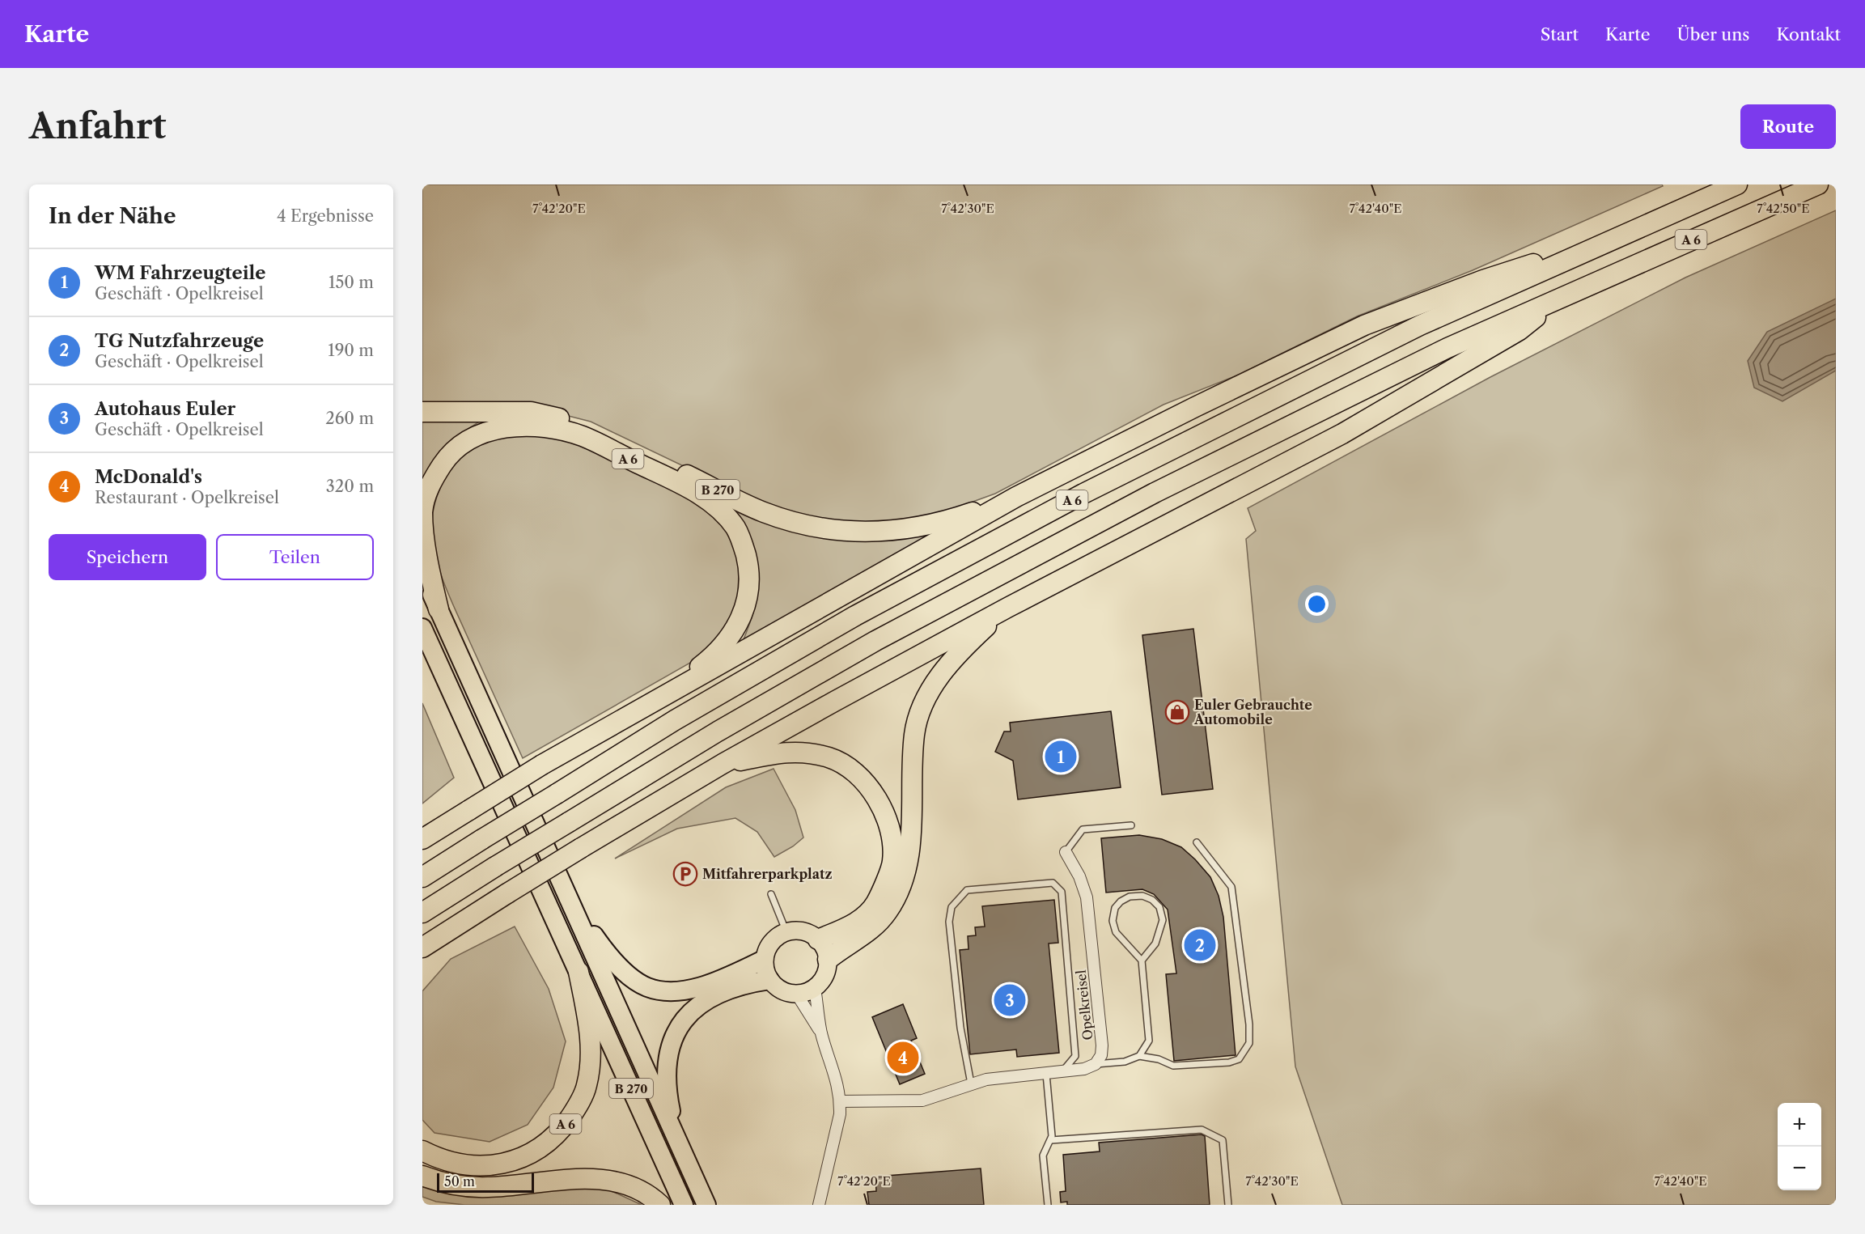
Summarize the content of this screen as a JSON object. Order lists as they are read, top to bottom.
{
  "streets": {
    "highway": ["A 6", "B 270"],
    "street": ["Opelkreisel"]
  },
  "crossings": [
    ["A 6", "B 270"]
  ],
  "places": {
    "shop": ["Euler Gebrauchte Automobile"],
    "parking": ["Mitfahrerparkplatz"]
  },
  "scale_bar": "50 m",
  "page": {
    "header": "Karte",
    "nav": [
      "Start",
      "Karte",
      "Über uns",
      "Kontakt"
    ],
    "buttons": [
      "Route",
      ["Speichern", "Teilen"]
    ],
    "title": "Anfahrt",
    "heading": ["In der Nähe", "4 Ergebnisse"],
    "list": [
      {
        "mark": "1",
        "name": "WM Fahrzeugteile",
        "note": "Geschäft · Opelkreisel",
        "value": "150 m"
      },
      {
        "mark": "2",
        "name": "TG Nutzfahrzeuge",
        "note": "Geschäft · Opelkreisel",
        "value": "190 m"
      },
      {
        "mark": "3",
        "name": "Autohaus Euler",
        "note": "Geschäft · Opelkreisel",
        "value": "260 m"
      },
      {
        "mark": "4",
        "name": "McDonald's",
        "note": "Restaurant · Opelkreisel",
        "value": "320 m"
      }
    ],
    "pins": [
      "1",
      "2",
      "3",
      "4"
    ],
    "map_buttons": ["+", "−"],
    "scale": "50 m"
  },
  "coordinates": [
    "7°42'20\"E",
    "7°42'30\"E",
    "7°42'40\"E",
    "7°42'50\"E"
  ]
}
